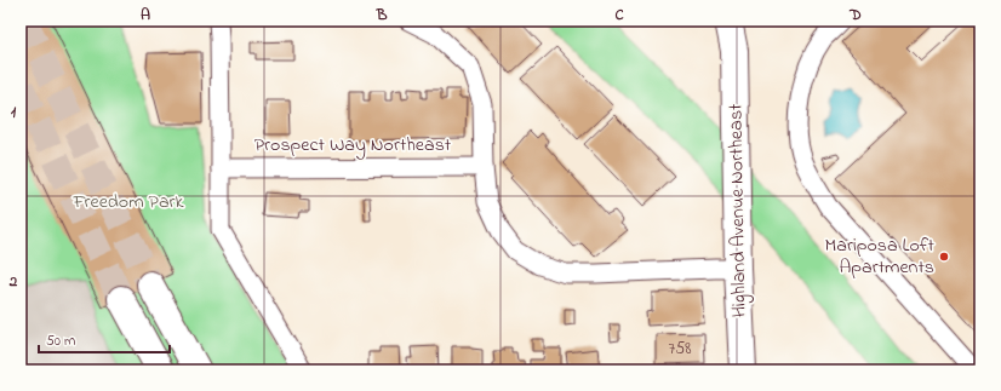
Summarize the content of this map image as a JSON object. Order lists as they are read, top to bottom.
{
  "streets": {
    "main road": ["Highland Avenue Northeast"],
    "street": ["Prospect Way Northeast"]
  },
  "parks": ["Freedom Park"],
  "places": ["Mariposa Loft Apartments"],
  "house_numbers": ["758"],
  "scale_bar": "50 m",
  "grid": {
    "columns": [
      "A",
      "B",
      "C",
      "D"
    ],
    "rows": ["1", "2"]
  }
}
